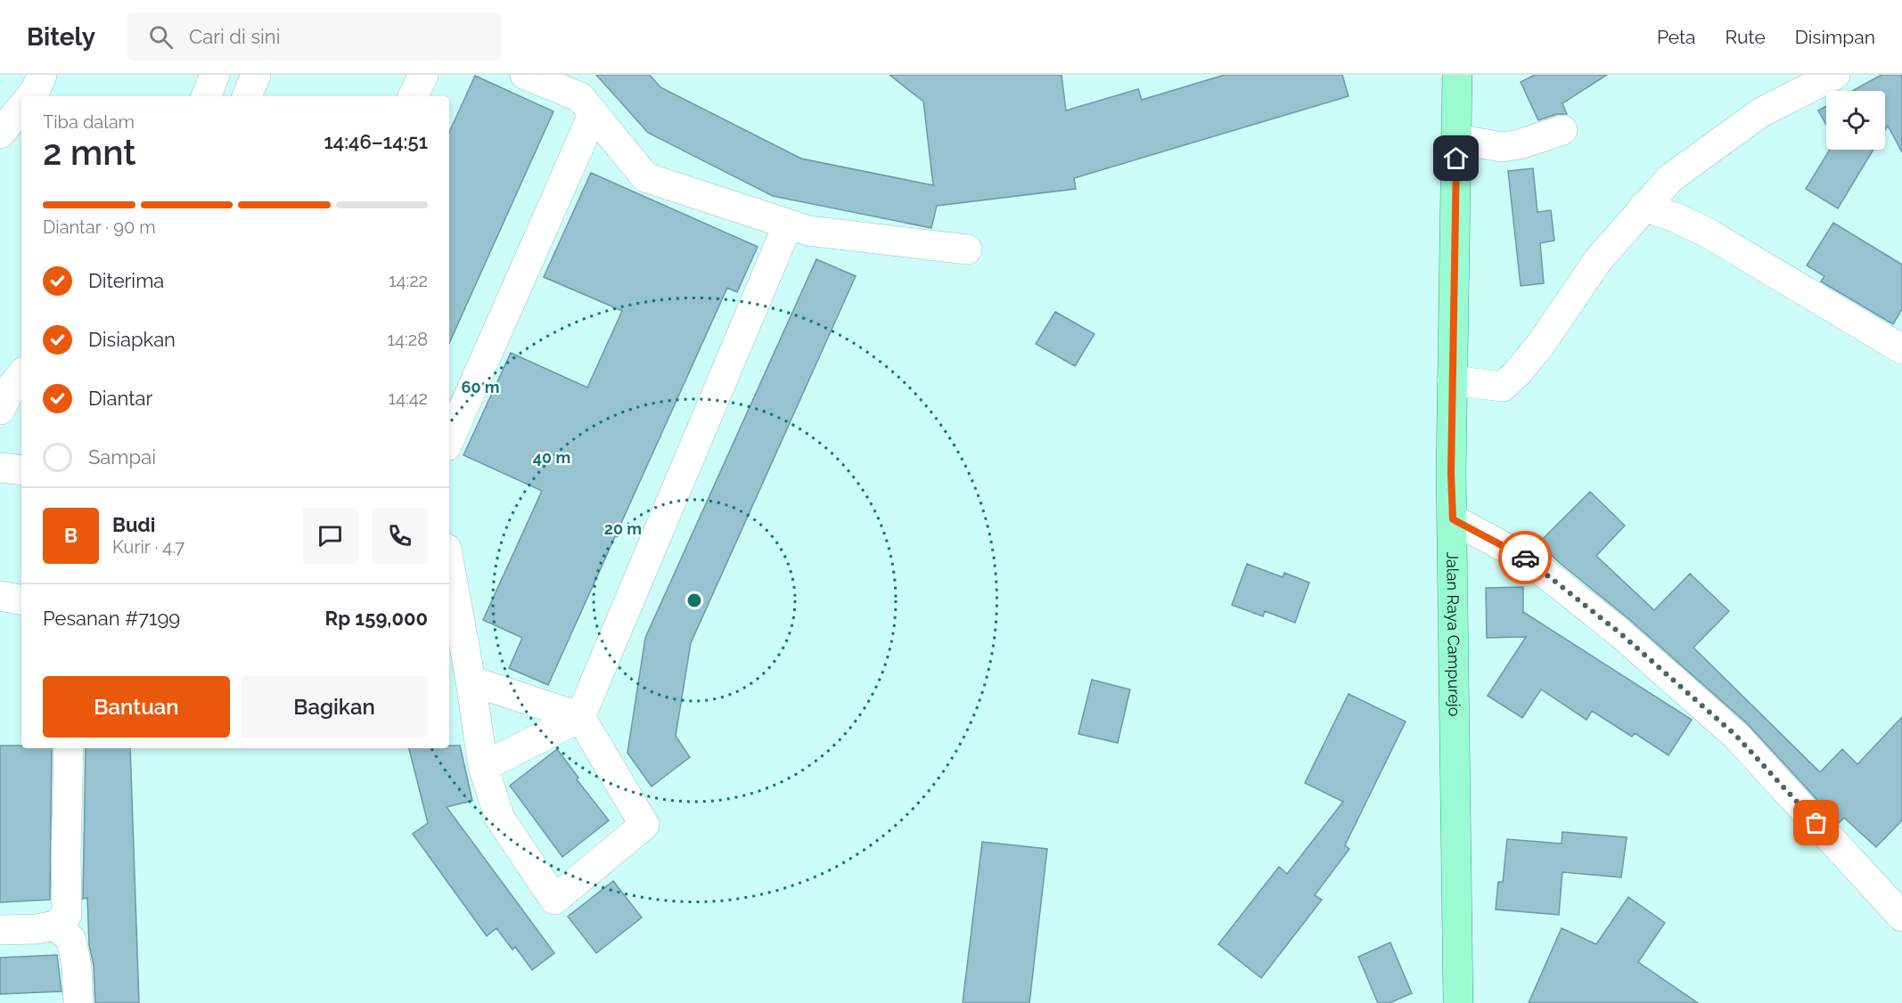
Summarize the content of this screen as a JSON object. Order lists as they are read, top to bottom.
{
  "streets": {
    "main road": ["Jalan Raya Campurejo"]
  },
  "page": {
    "header": "Bitely",
    "search": "Cari di sini",
    "nav": ["Peta", "Rute", "Disimpan"],
    "heading": ["2 mnt", "Tiba dalam", "14:46–14:51"],
    "panel": [
      "Budi",
      "Kurir · 4.7",
      "Pesanan #7199",
      "Rp 159,000"
    ],
    "bar": "Diantar · 90 m",
    "list": [
      ["Diterima", "14:22"],
      ["Disiapkan", "14:28"],
      ["Diantar", "14:42"],
      "Sampai"
    ],
    "round": "B",
    "buttons": ["Bantuan", "Bagikan"]
  },
  "rings": ["60 m", "40 m", "20 m"]
}
